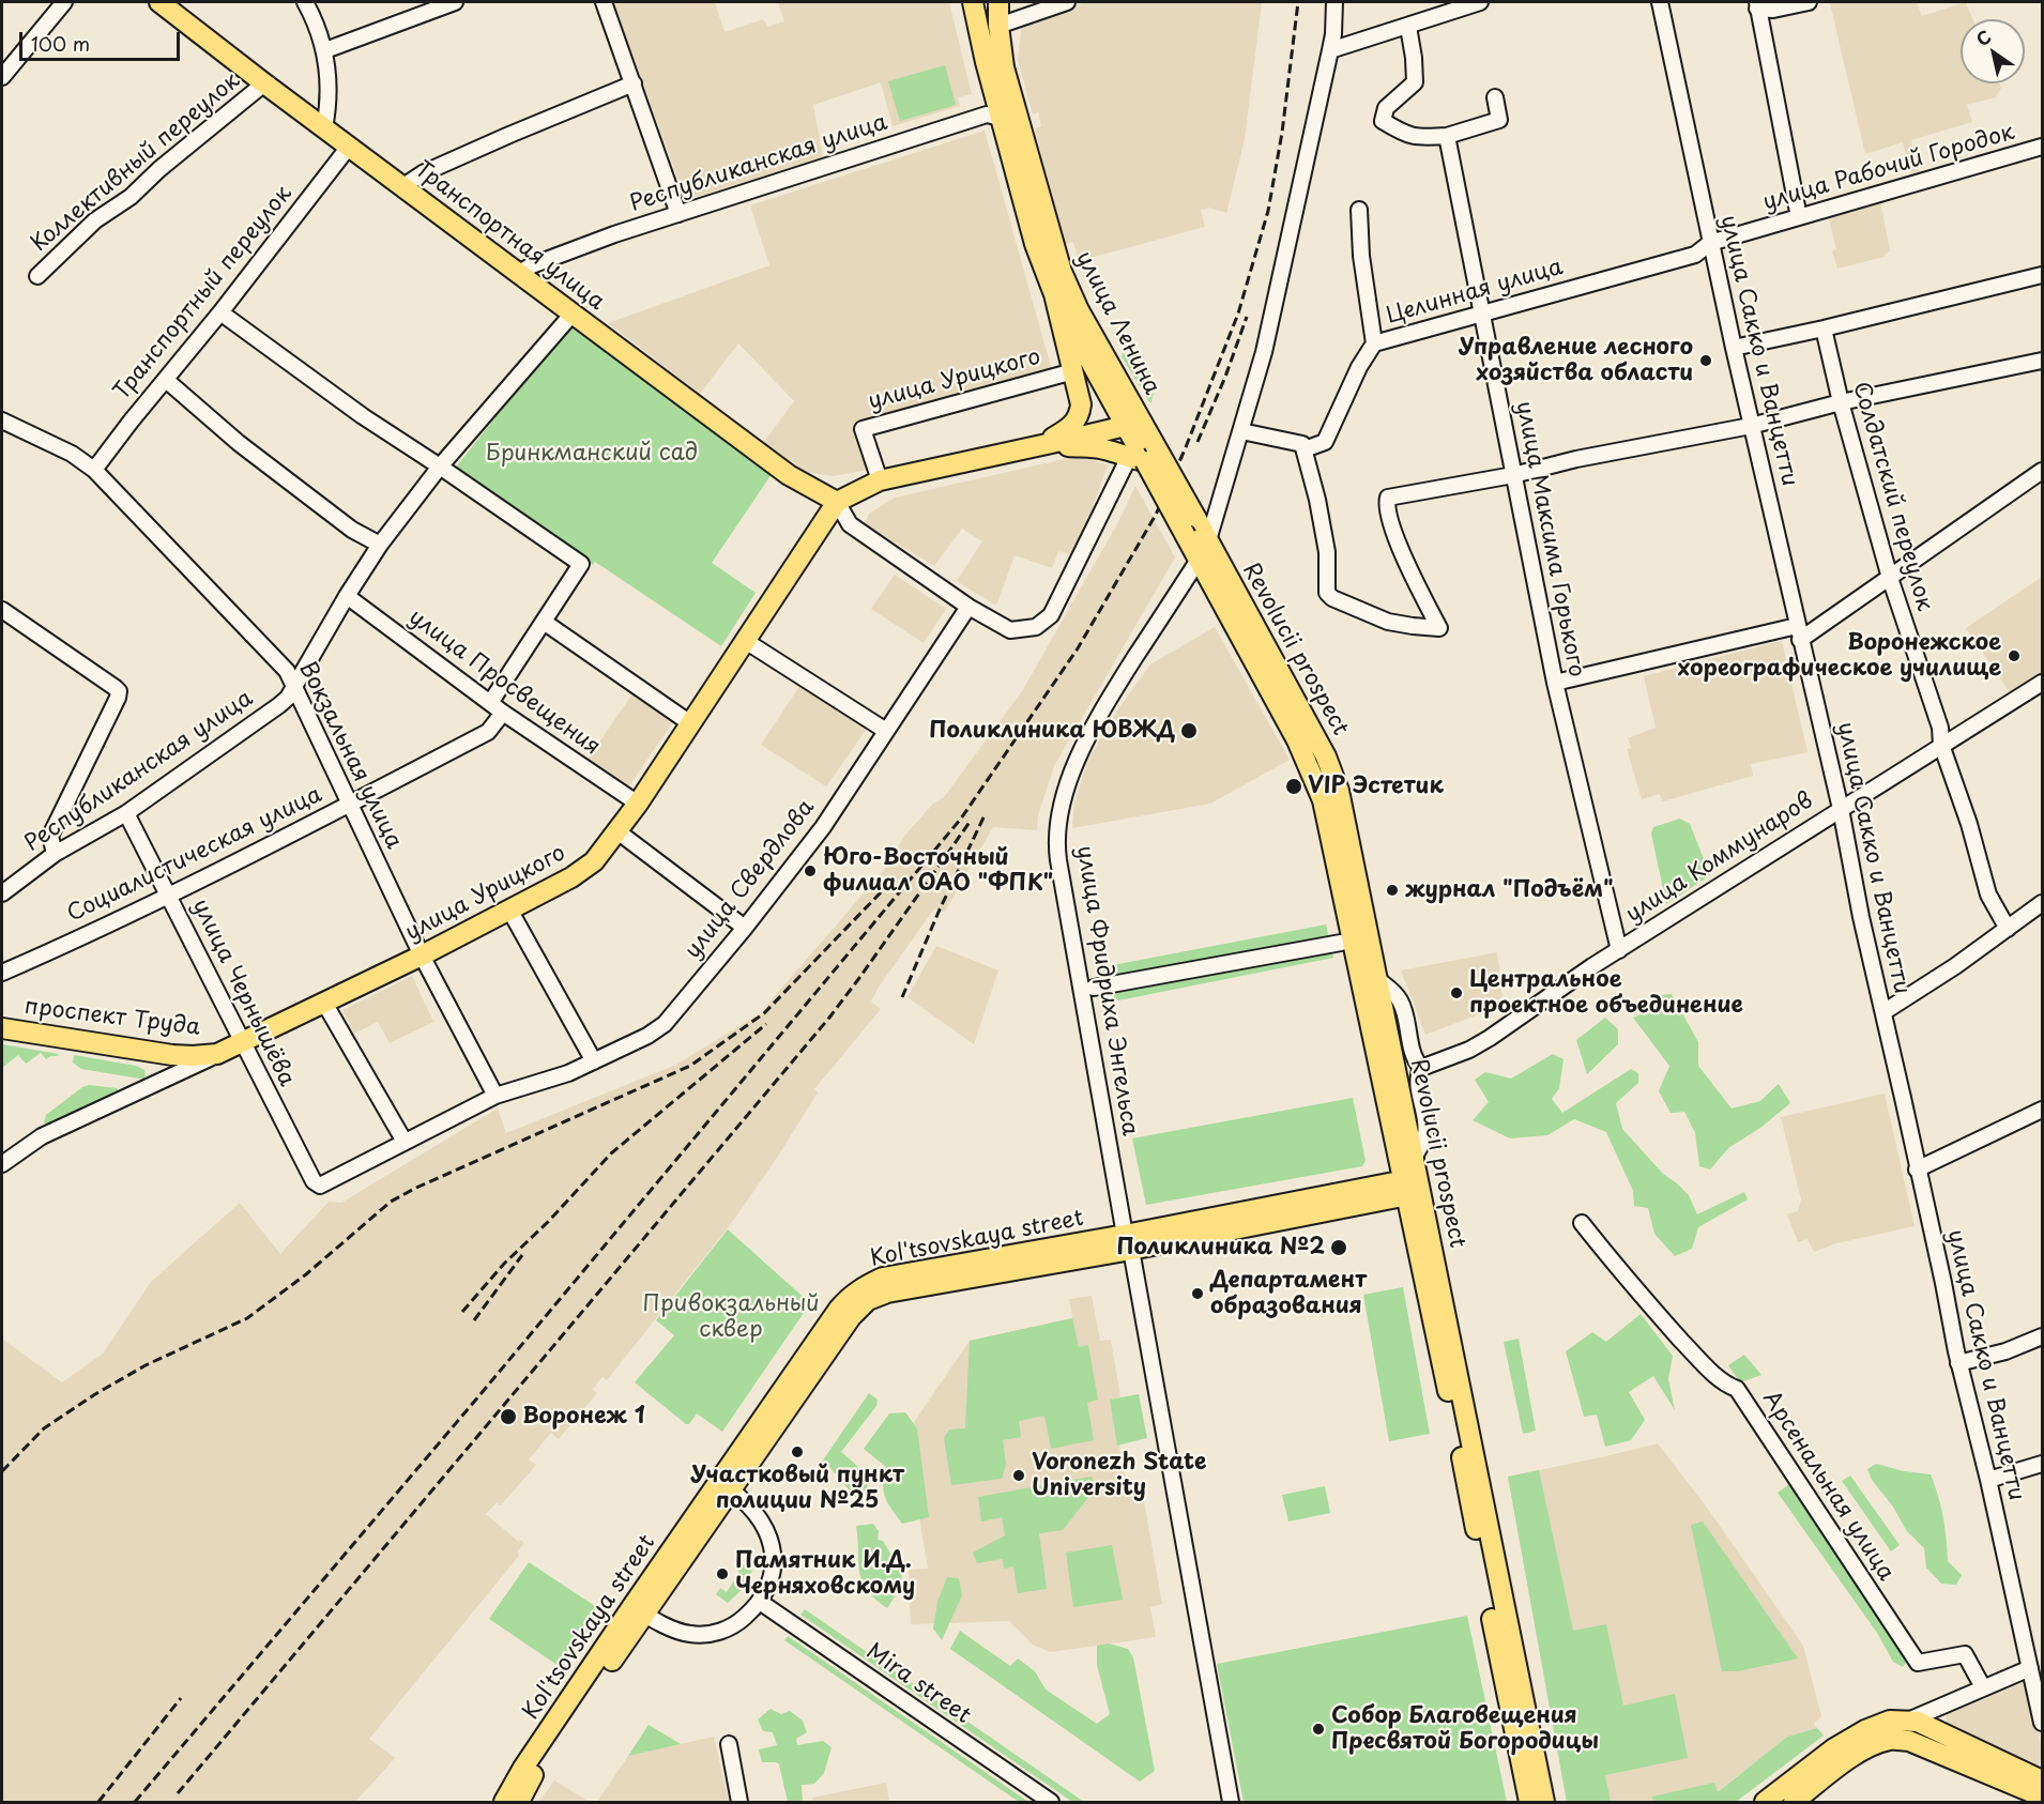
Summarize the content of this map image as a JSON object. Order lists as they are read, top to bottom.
{
  "streets": {
    "main road": [
      "Транспортная улица",
      "улица Ленина",
      "улица Урицкого",
      "Revolucii prospect",
      "проспект Труда",
      "Kol'tsovskaya street"
    ],
    "street": [
      "Коллективный переулок",
      "Республиканская улица",
      "улица Рабочий Городок",
      "Целинная улица",
      "Транспортный переулок",
      "улица Сакко и Ванцетти",
      "Солдатский переулок",
      "улица Максима Горького",
      "улица Просвещения",
      "Вокзальная улица",
      "Социалистическая улица",
      "улица Коммунаров",
      "улица Свердлова",
      "улица Фридриха Энгельса",
      "улица Чернышёва",
      "Арсенальная улица",
      "Mira street"
    ]
  },
  "crossings": [
    ["Коллективный переулок", "Транспортная улица"],
    ["Республиканская улица", "Транспортная улица"],
    ["Республиканская улица", "улица Ленина"],
    ["Республиканская улица", "улица Просвещения"],
    ["Республиканская улица", "Вокзальная улица"],
    ["Республиканская улица", "улица Чернышёва"],
    ["улица Рабочий Городок", "Целинная улица"],
    ["улица Рабочий Городок", "улица Сакко и Ванцетти"],
    ["Транспортная улица", "Транспортный переулок"],
    ["Транспортная улица", "улица Урицкого"],
    ["Целинная улица", "улица Сакко и Ванцетти"],
    ["Целинная улица", "улица Максима Горького"],
    ["Транспортный переулок", "Вокзальная улица"],
    ["улица Ленина", "улица Урицкого"],
    ["улица Ленина", "Revolucii prospect"],
    ["улица Ленина", "улица Фридриха Энгельса"],
    ["улица Сакко и Ванцетти", "улица Коммунаров"],
    ["улица Урицкого", "улица Просвещения"],
    ["улица Урицкого", "Вокзальная улица"],
    ["улица Урицкого", "улица Чернышёва"],
    ["улица Урицкого", "проспект Труда"],
    ["Солдатский переулок", "улица Коммунаров"],
    ["улица Максима Горького", "улица Коммунаров"],
    ["Revolucii prospect", "улица Фридриха Энгельса"],
    ["Revolucii prospect", "Kol'tsovskaya street"],
    ["улица Просвещения", "Социалистическая улица"],
    ["Вокзальная улица", "Социалистическая улица"],
    ["Вокзальная улица", "улица Свердлова"],
    ["Социалистическая улица", "улица Чернышёва"],
    ["улица Свердлова", "улица Чернышёва"],
    ["улица Фридриха Энгельса", "Kol'tsovskaya street"]
  ],
  "parks": ["Бринкманский сад", "Привокзальный сквер"],
  "places": [
    "Управление лесного хозяйства области",
    "Воронежское хореографическое училище",
    "Поликлиника ЮВЖД",
    "VIP Эстетик",
    "Юго-Восточный филиал ОАО \"ФПК\"",
    "журнал \"Подъём\"",
    "Центральное проектное объединение",
    "Поликлиника №2",
    "Департамент образования",
    "Воронеж 1",
    "Участковый пункт полиции №25",
    "Voronezh State University",
    "Памятник И.Д. Черняховскому",
    "Собор Благовещения Пресвятой Богородицы"
  ],
  "scale_bar": "100 m",
  "north": "top left"
}
